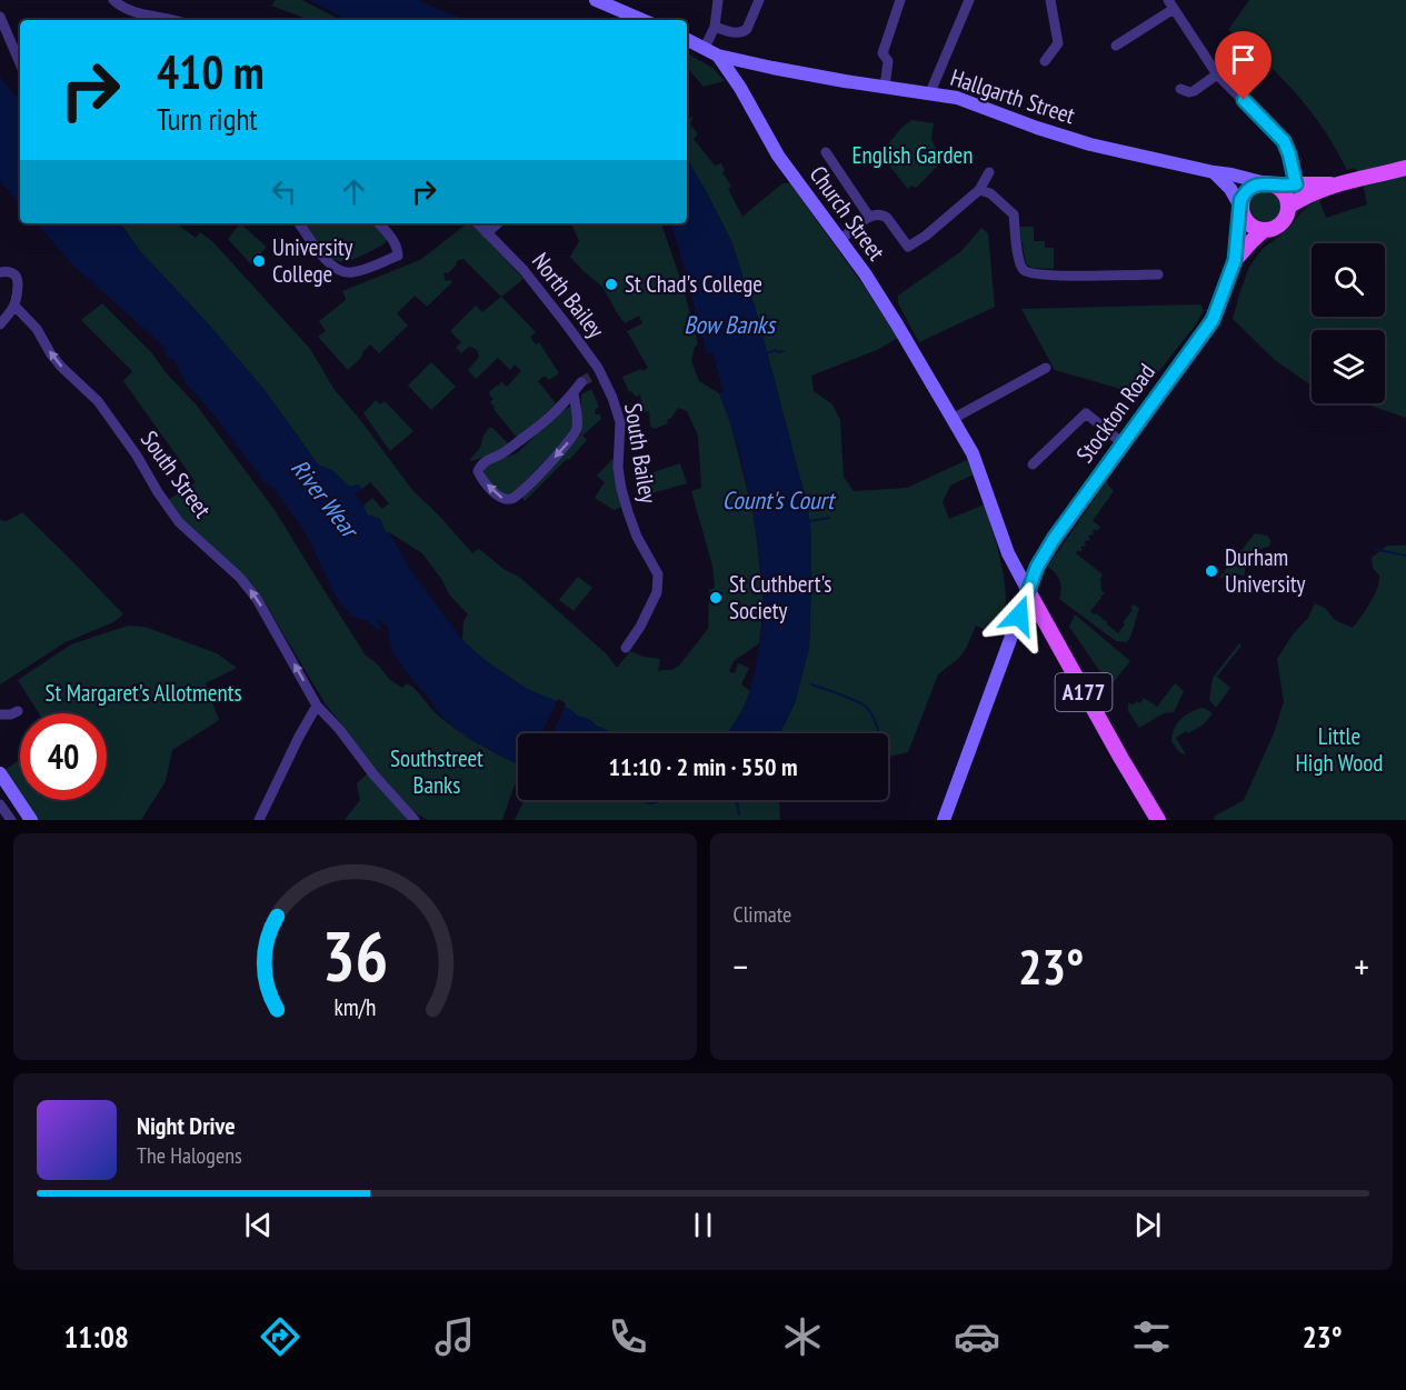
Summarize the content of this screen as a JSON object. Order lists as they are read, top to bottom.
{
  "streets": {
    "main road": ["Stockton Road", "A177"],
    "street": [
      "Hallgarth Street",
      "Church Street",
      "North Bailey",
      "South Bailey",
      "South Street"
    ]
  },
  "crossings": [
    ["Hallgarth Street", "Church Street"],
    ["Hallgarth Street", "Stockton Road"],
    ["Church Street", "Stockton Road"],
    ["Church Street", "A177"],
    ["North Bailey", "South Bailey"],
    ["Stockton Road", "A177"]
  ],
  "one_way": ["South Street"],
  "water": ["Bow Banks", "River Wear", "Count's Court"],
  "parks": [
    "English Garden",
    "St Margaret's Allotments",
    "Little High Wood",
    "Southstreet Banks"
  ],
  "places": [
    "University College",
    "St Chad's College",
    "Durham University",
    "St Cuthbert's Society"
  ],
  "page": {
    "turn": ["410 m", "Turn right"],
    "limit": "40",
    "trip": "11:10 · 2 min · 550 m",
    "tile": "Climate",
    "heat": ["−", "23°", "+"],
    "song": ["Night Drive", "The Halogens"],
    "tabs": ["11:08", "23°"],
    "gauge": ["36", "km/h"]
  }
}
